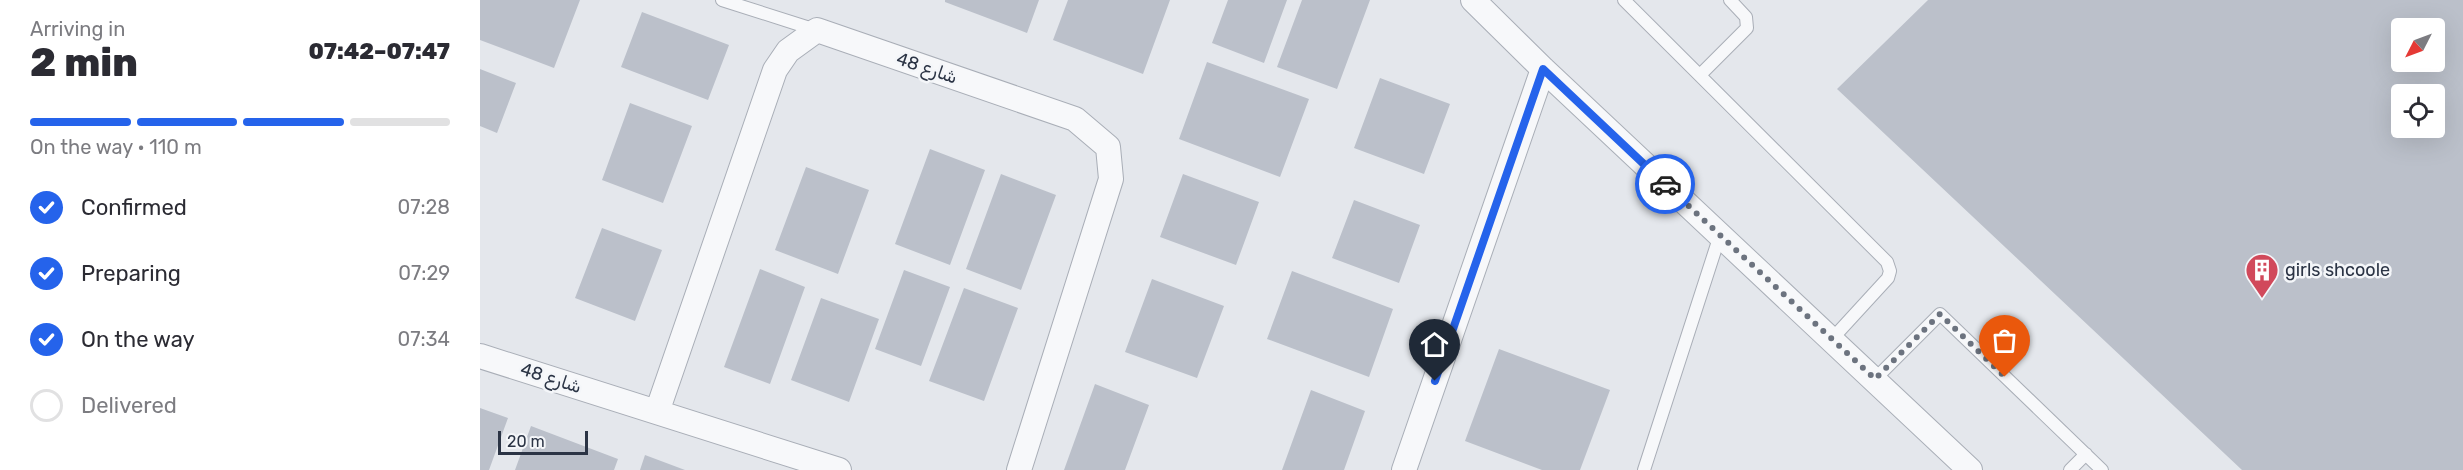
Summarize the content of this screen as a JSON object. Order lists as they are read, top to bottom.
{
  "streets": {
    "street": ["شارع 48"]
  },
  "places": {
    "building": ["girls shcoole"]
  },
  "scale_bar": "20 m",
  "north": "bottom left",
  "page": {
    "heading": ["2 min", "Arriving in", "07:42–07:47"],
    "bar": "On the way · 110 m",
    "list": [
      ["Confirmed", "07:28"],
      ["Preparing", "07:29"],
      ["On the way", "07:34"],
      "Delivered"
    ],
    "scale": "20 m"
  }
}
